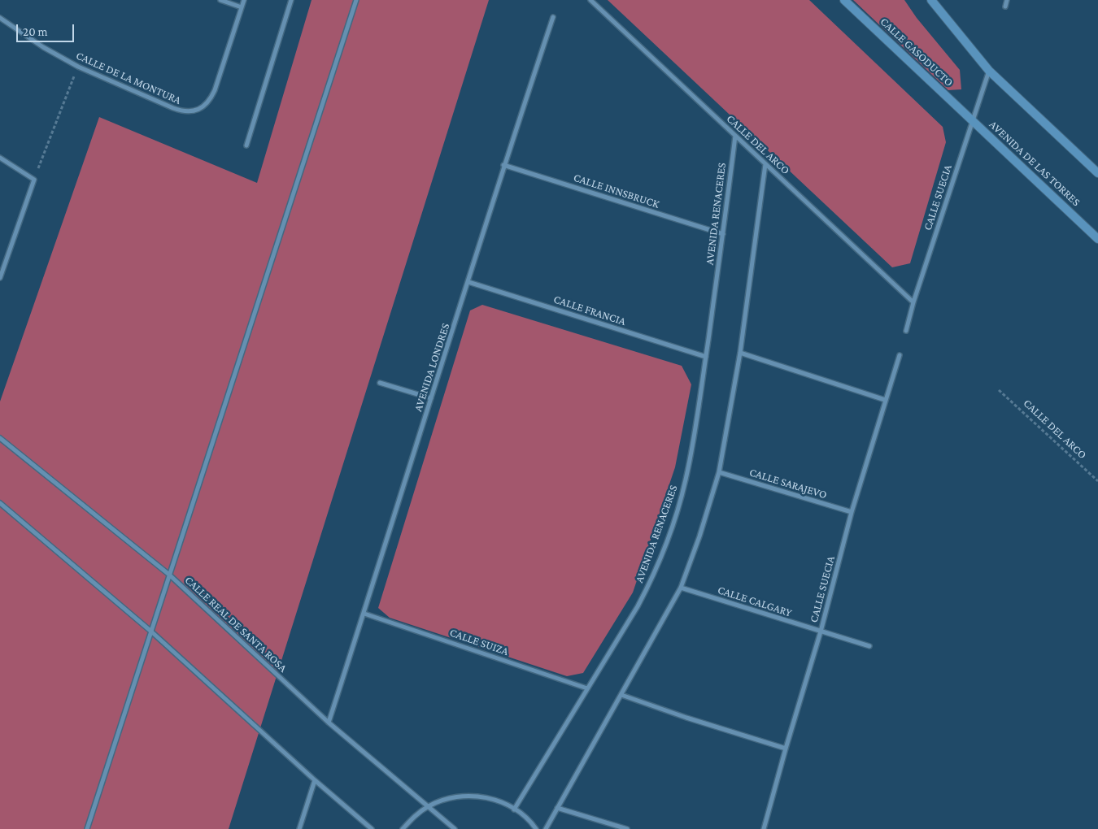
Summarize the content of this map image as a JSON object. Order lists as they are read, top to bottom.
{
  "streets": {
    "street": [
      "CALLE GASODUCTO",
      "CALLE DE LA MONTURA",
      "CALLE DEL ARCO",
      "AVENIDA DE LAS TORRES",
      "CALLE INNSBRUCK",
      "CALLE SUECIA",
      "AVENIDA RENACERES",
      "CALLE FRANCIA",
      "AVENIDA LONDRES",
      "CALLE SARAJEVO",
      "CALLE CALGARY",
      "CALLE REAL DE SANTA ROSA",
      "CALLE SUIZA"
    ]
  },
  "crossings": [
    ["CALLE GASODUCTO", "AVENIDA DE LAS TORRES"],
    ["CALLE GASODUCTO", "CALLE SUECIA"],
    ["CALLE DEL ARCO", "CALLE SUECIA"],
    ["CALLE DEL ARCO", "AVENIDA RENACERES"],
    ["AVENIDA DE LAS TORRES", "CALLE SUECIA"],
    ["CALLE INNSBRUCK", "AVENIDA RENACERES"],
    ["CALLE INNSBRUCK", "AVENIDA LONDRES"],
    ["CALLE SUECIA", "CALLE SARAJEVO"],
    ["CALLE SUECIA", "CALLE CALGARY"],
    ["AVENIDA RENACERES", "CALLE FRANCIA"],
    ["AVENIDA RENACERES", "CALLE SUIZA"],
    ["CALLE FRANCIA", "AVENIDA LONDRES"],
    ["AVENIDA LONDRES", "CALLE REAL DE SANTA ROSA"],
    ["AVENIDA LONDRES", "CALLE SUIZA"]
  ],
  "scale_bar": "20 m"
}
